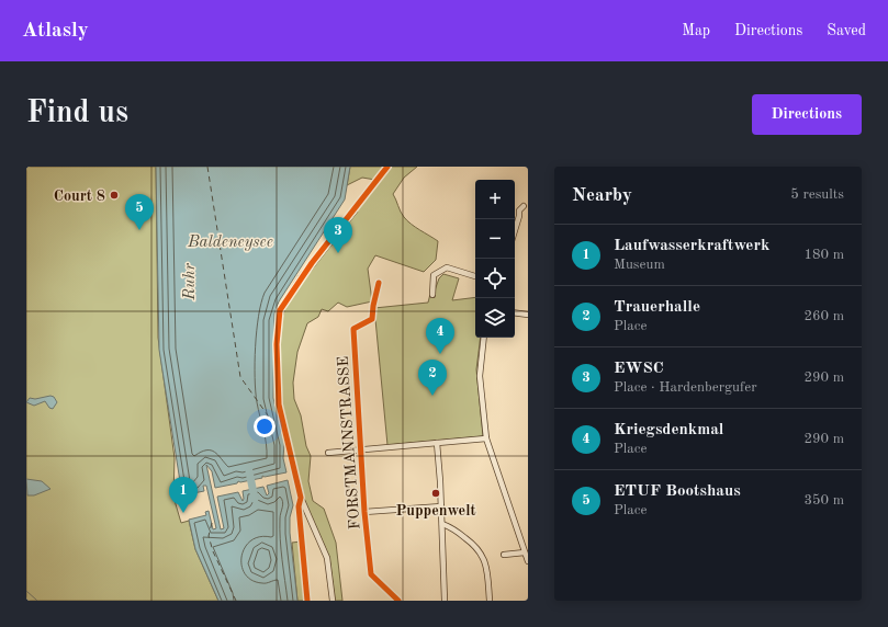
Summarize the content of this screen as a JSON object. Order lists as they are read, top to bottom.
{
  "streets": {
    "street": ["FORSTMANNSTRASSE"]
  },
  "water": ["Baldeneysee", "Ruhr"],
  "places": ["Court 8", "Puppenwelt"],
  "page": {
    "header": "Atlasly",
    "nav": ["Map", "Directions", "Saved"],
    "buttons": "Directions",
    "title": "Find us",
    "heading": ["Nearby", "5 results"],
    "map_buttons": ["+", "−"],
    "pins": [
      "5",
      "3",
      "4",
      "2",
      "1"
    ],
    "list": [
      {
        "mark": "1",
        "name": "Laufwasserkraftwerk",
        "note": "Museum",
        "value": "180 m"
      },
      {
        "mark": "2",
        "name": "Trauerhalle",
        "note": "Place",
        "value": "260 m"
      },
      {
        "mark": "3",
        "name": "EWSC",
        "note": "Place · Hardenbergufer",
        "value": "290 m"
      },
      {
        "mark": "4",
        "name": "Kriegsdenkmal",
        "note": "Place",
        "value": "290 m"
      },
      {
        "mark": "5",
        "name": "ETUF Bootshaus",
        "note": "Place",
        "value": "350 m"
      }
    ]
  }
}
